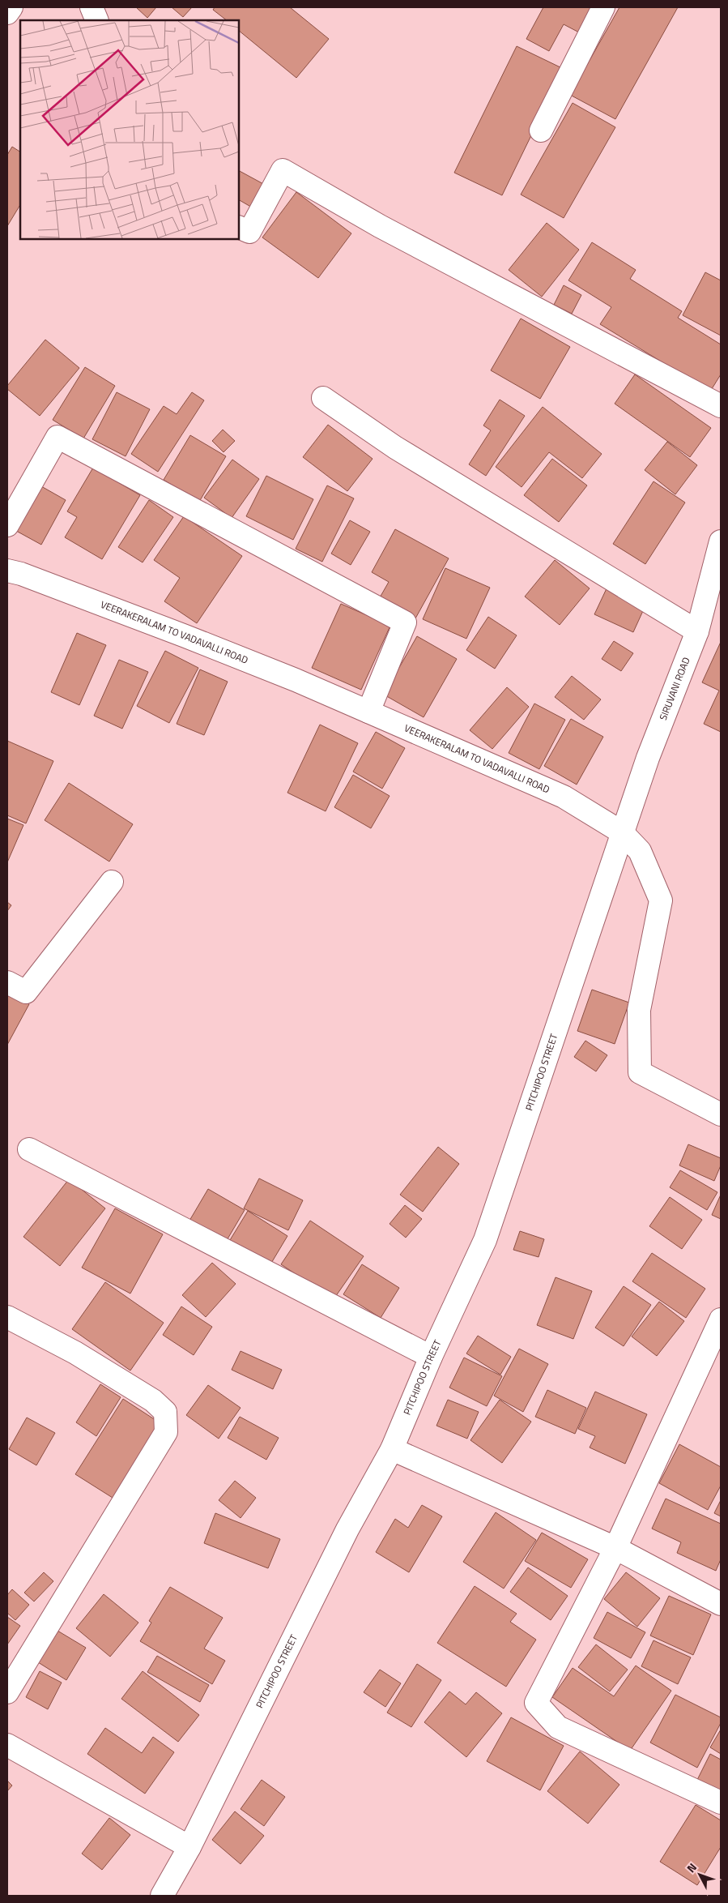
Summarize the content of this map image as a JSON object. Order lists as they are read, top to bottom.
{
  "streets": {
    "street": ["VEERAKERALAM TO VADAVALLI ROAD", "SIRUVANI ROAD", "PITCHIPOO STREET"]
  },
  "crossings": [
    ["VEERAKERALAM TO VADAVALLI ROAD", "SIRUVANI ROAD"],
    ["VEERAKERALAM TO VADAVALLI ROAD", "PITCHIPOO STREET"],
    ["SIRUVANI ROAD", "PITCHIPOO STREET"]
  ],
  "north": "top left"
}
